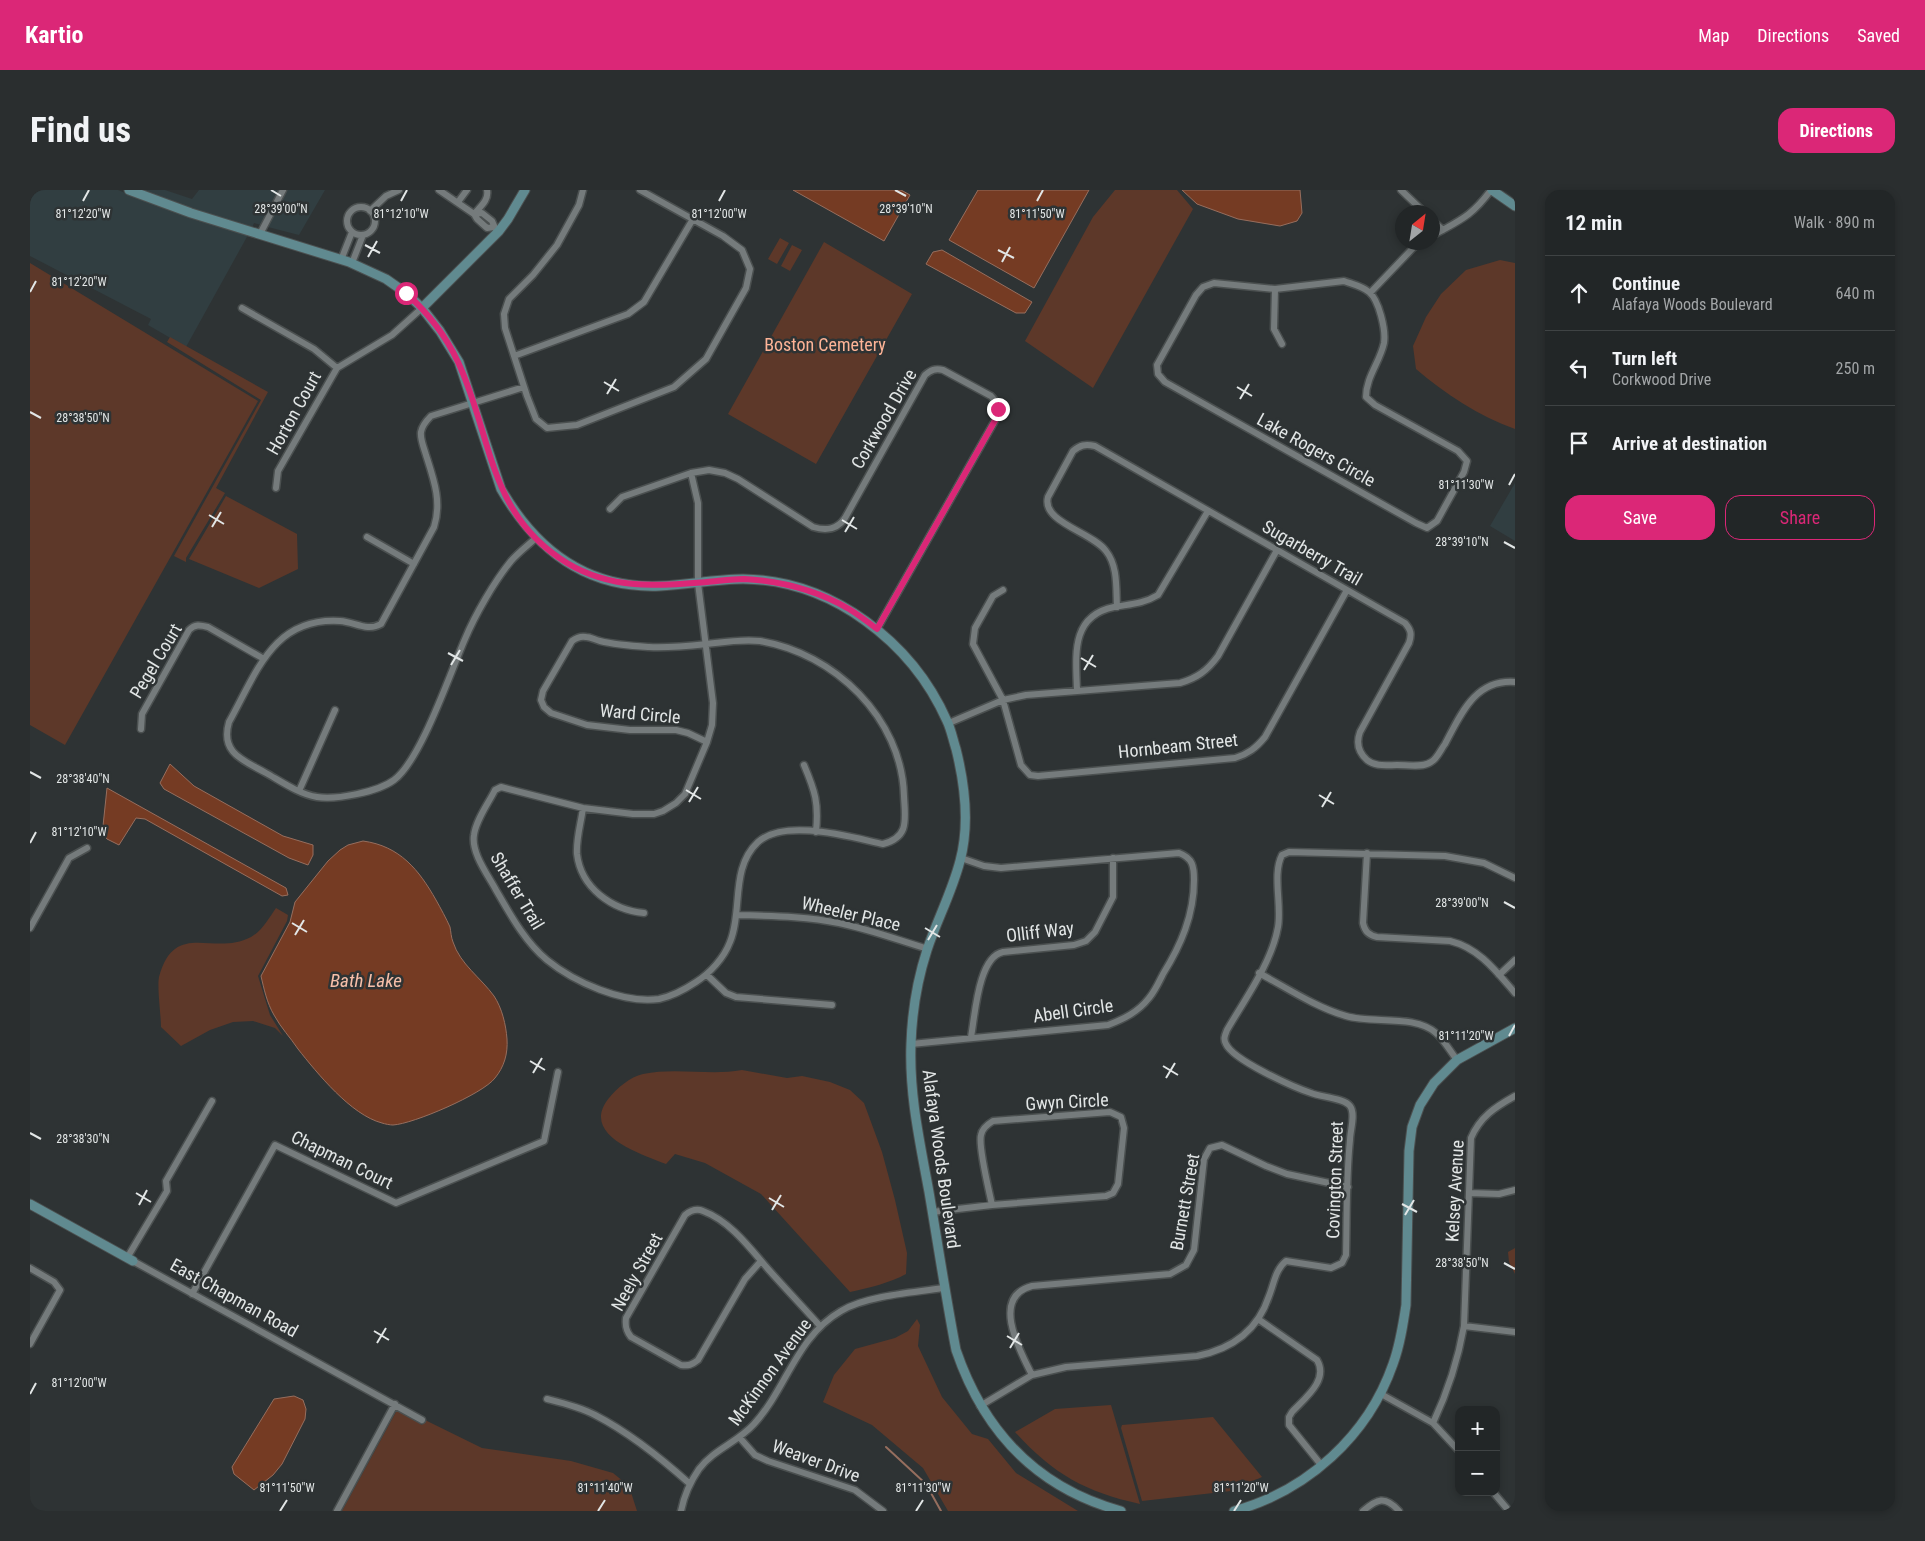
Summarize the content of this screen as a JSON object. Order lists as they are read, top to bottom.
{
  "streets": {
    "street": [
      "Horton Court",
      "Corkwood Drive",
      "Lake Rogers Circle",
      "Sugarberry Trail",
      "Pegel Court",
      "Ward Circle",
      "Hornbeam Street",
      "Shaffer Trail",
      "Wheeler Place",
      "Olliff Way",
      "Abell Circle",
      "Gwyn Circle",
      "Alafaya Woods Boulevard",
      "Chapman Court",
      "Covington Street",
      "Kelsey Avenue",
      "Burnett Street",
      "Neely Street",
      "East Chapman Road",
      "McKinnon Avenue",
      "Weaver Drive"
    ]
  },
  "crossings": [
    ["Horton Court", "Alafaya Woods Boulevard"],
    ["Corkwood Drive", "Shaffer Trail"],
    ["Corkwood Drive", "Alafaya Woods Boulevard"],
    ["Sugarberry Trail", "Hornbeam Street"],
    ["Ward Circle", "Shaffer Trail"],
    ["Shaffer Trail", "Wheeler Place"],
    ["Shaffer Trail", "Alafaya Woods Boulevard"],
    ["Wheeler Place", "Alafaya Woods Boulevard"],
    ["Olliff Way", "Abell Circle"],
    ["Abell Circle", "Alafaya Woods Boulevard"],
    ["Gwyn Circle", "Alafaya Woods Boulevard"],
    ["Alafaya Woods Boulevard", "Covington Street"],
    ["Alafaya Woods Boulevard", "McKinnon Avenue"],
    ["Chapman Court", "East Chapman Road"],
    ["Covington Street", "Burnett Street"],
    ["Neely Street", "McKinnon Avenue"],
    ["McKinnon Avenue", "Weaver Drive"]
  ],
  "water": ["Bath Lake"],
  "parks": ["Boston Cemetery"],
  "north": "top right",
  "page": {
    "header": "Kartio",
    "nav": ["Map", "Directions", "Saved"],
    "buttons": [
      "Directions",
      ["Save", "Share"]
    ],
    "title": "Find us",
    "heading": ["12 min", "Walk · 890 m"],
    "list": [
      ["Continue", "Alafaya Woods Boulevard", "640 m"],
      ["Turn left", "Corkwood Drive", "250 m"],
      "Arrive at destination"
    ],
    "map_buttons": ["+", "−"]
  },
  "coordinates": [
    "28°39'00\"N",
    "28°39'10\"N",
    "81°12'10\"W",
    "81°12'00\"W",
    "81°11'50\"W",
    "81°12'20\"W",
    "28°38'50\"N",
    "81°11'30\"W",
    "28°38'40\"N",
    "81°11'20\"W",
    "28°38'30\"N",
    "81°11'40\"W"
  ]
}
